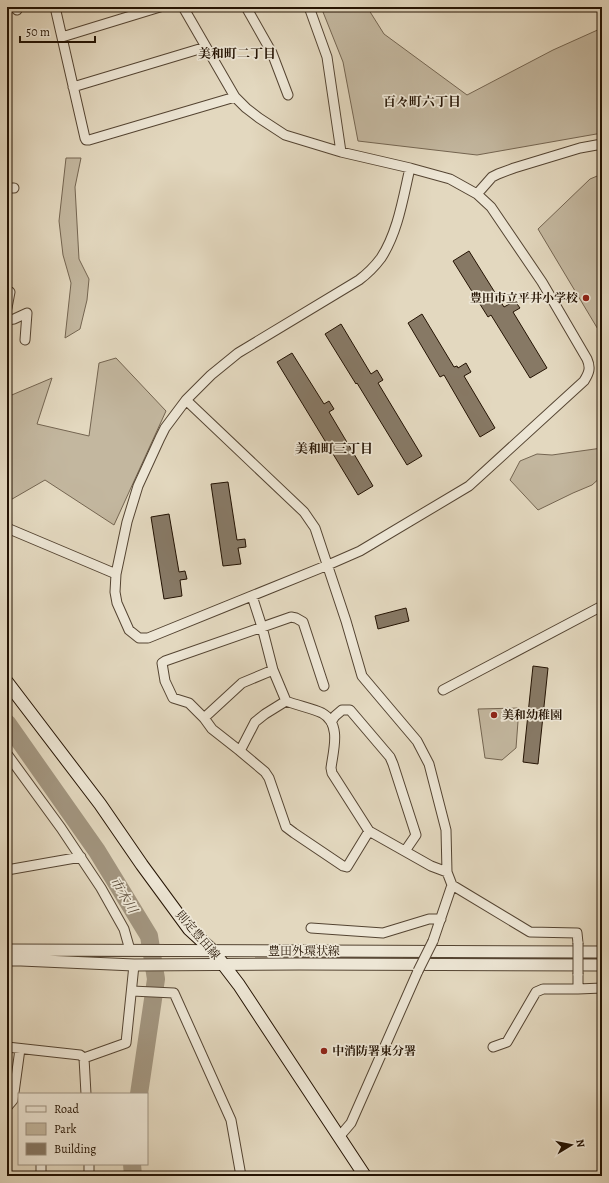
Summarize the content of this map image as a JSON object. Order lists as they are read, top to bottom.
{
  "streets": {
    "main road": ["則定豊田線"],
    "street": ["豊田外環状線"]
  },
  "crossings": [
    ["則定豊田線", "豊田外環状線"]
  ],
  "districts": ["美和町二丁目", "百々町六丁目", "美和町三丁目"],
  "water": ["市木川"],
  "places": ["豊田市立平井小学校", "美和幼稚園", "中消防署東分署"],
  "legend": ["Road", "Park", "Building"],
  "scale_bar": "50 m",
  "north": "right"
}
